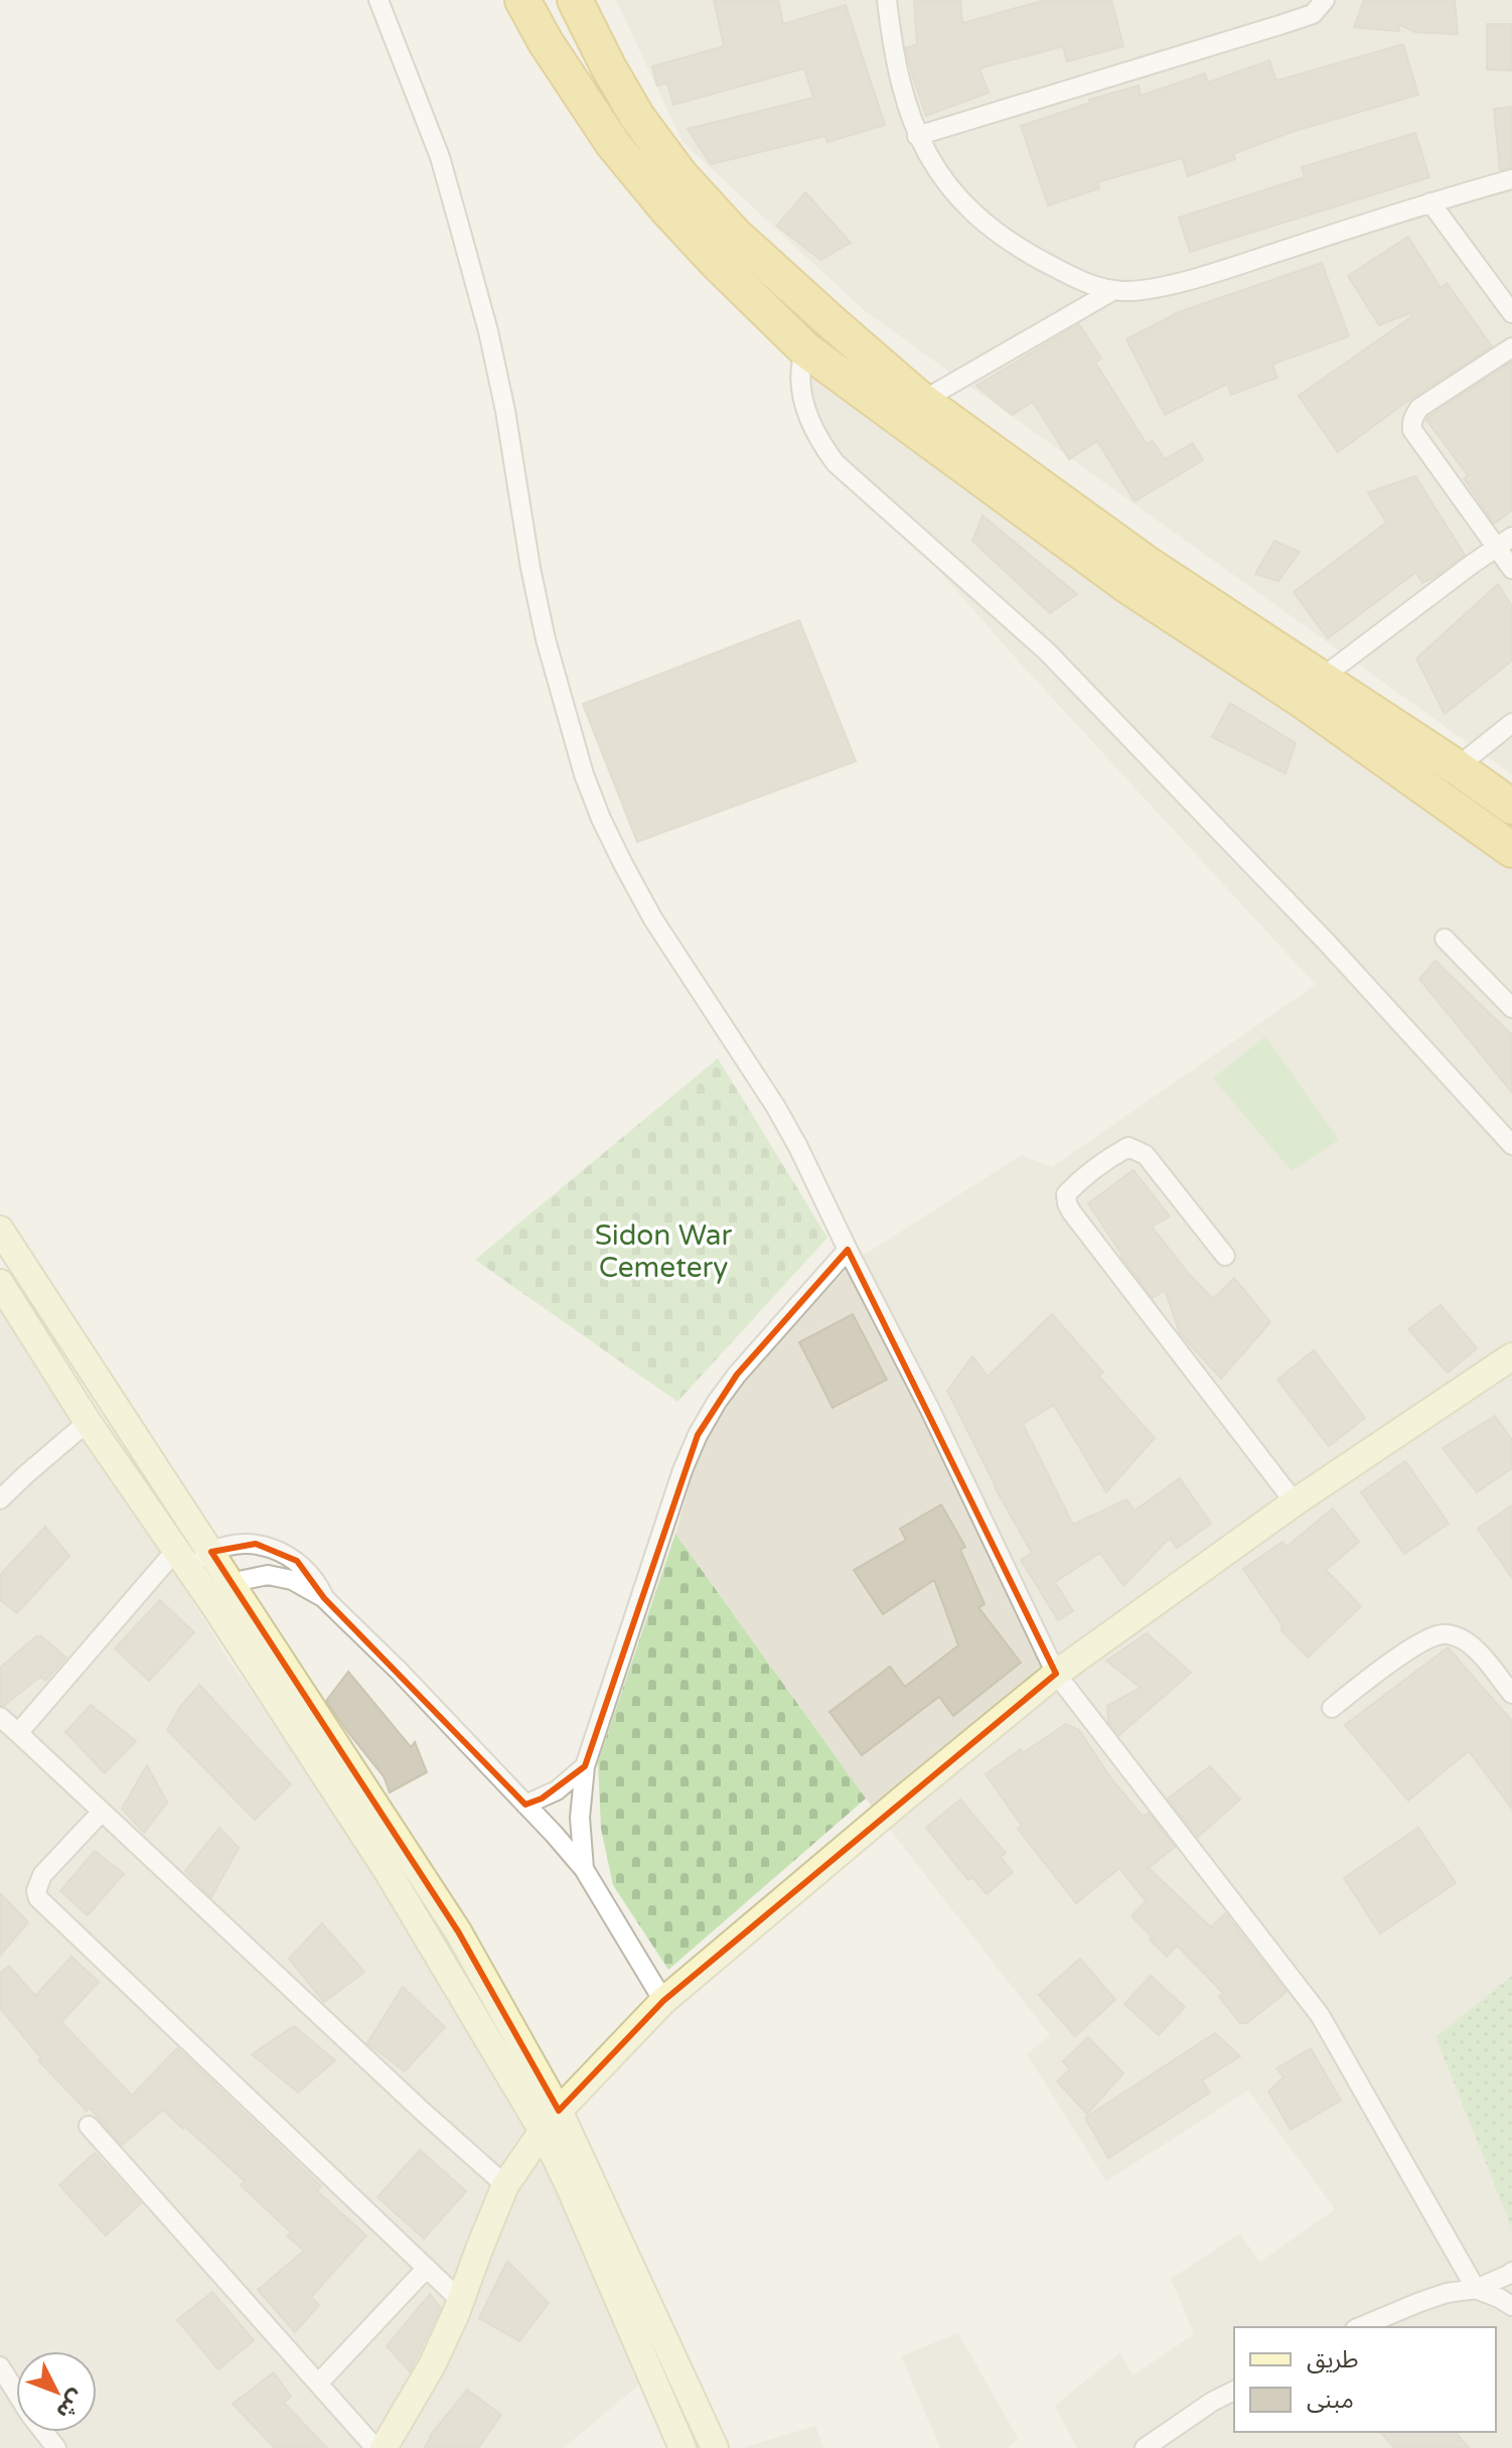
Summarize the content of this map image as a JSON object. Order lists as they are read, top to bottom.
{
  "parks": ["Sidon War Cemetery"],
  "legend": ["طريق", "مبنى"],
  "north": "bottom right"
}
